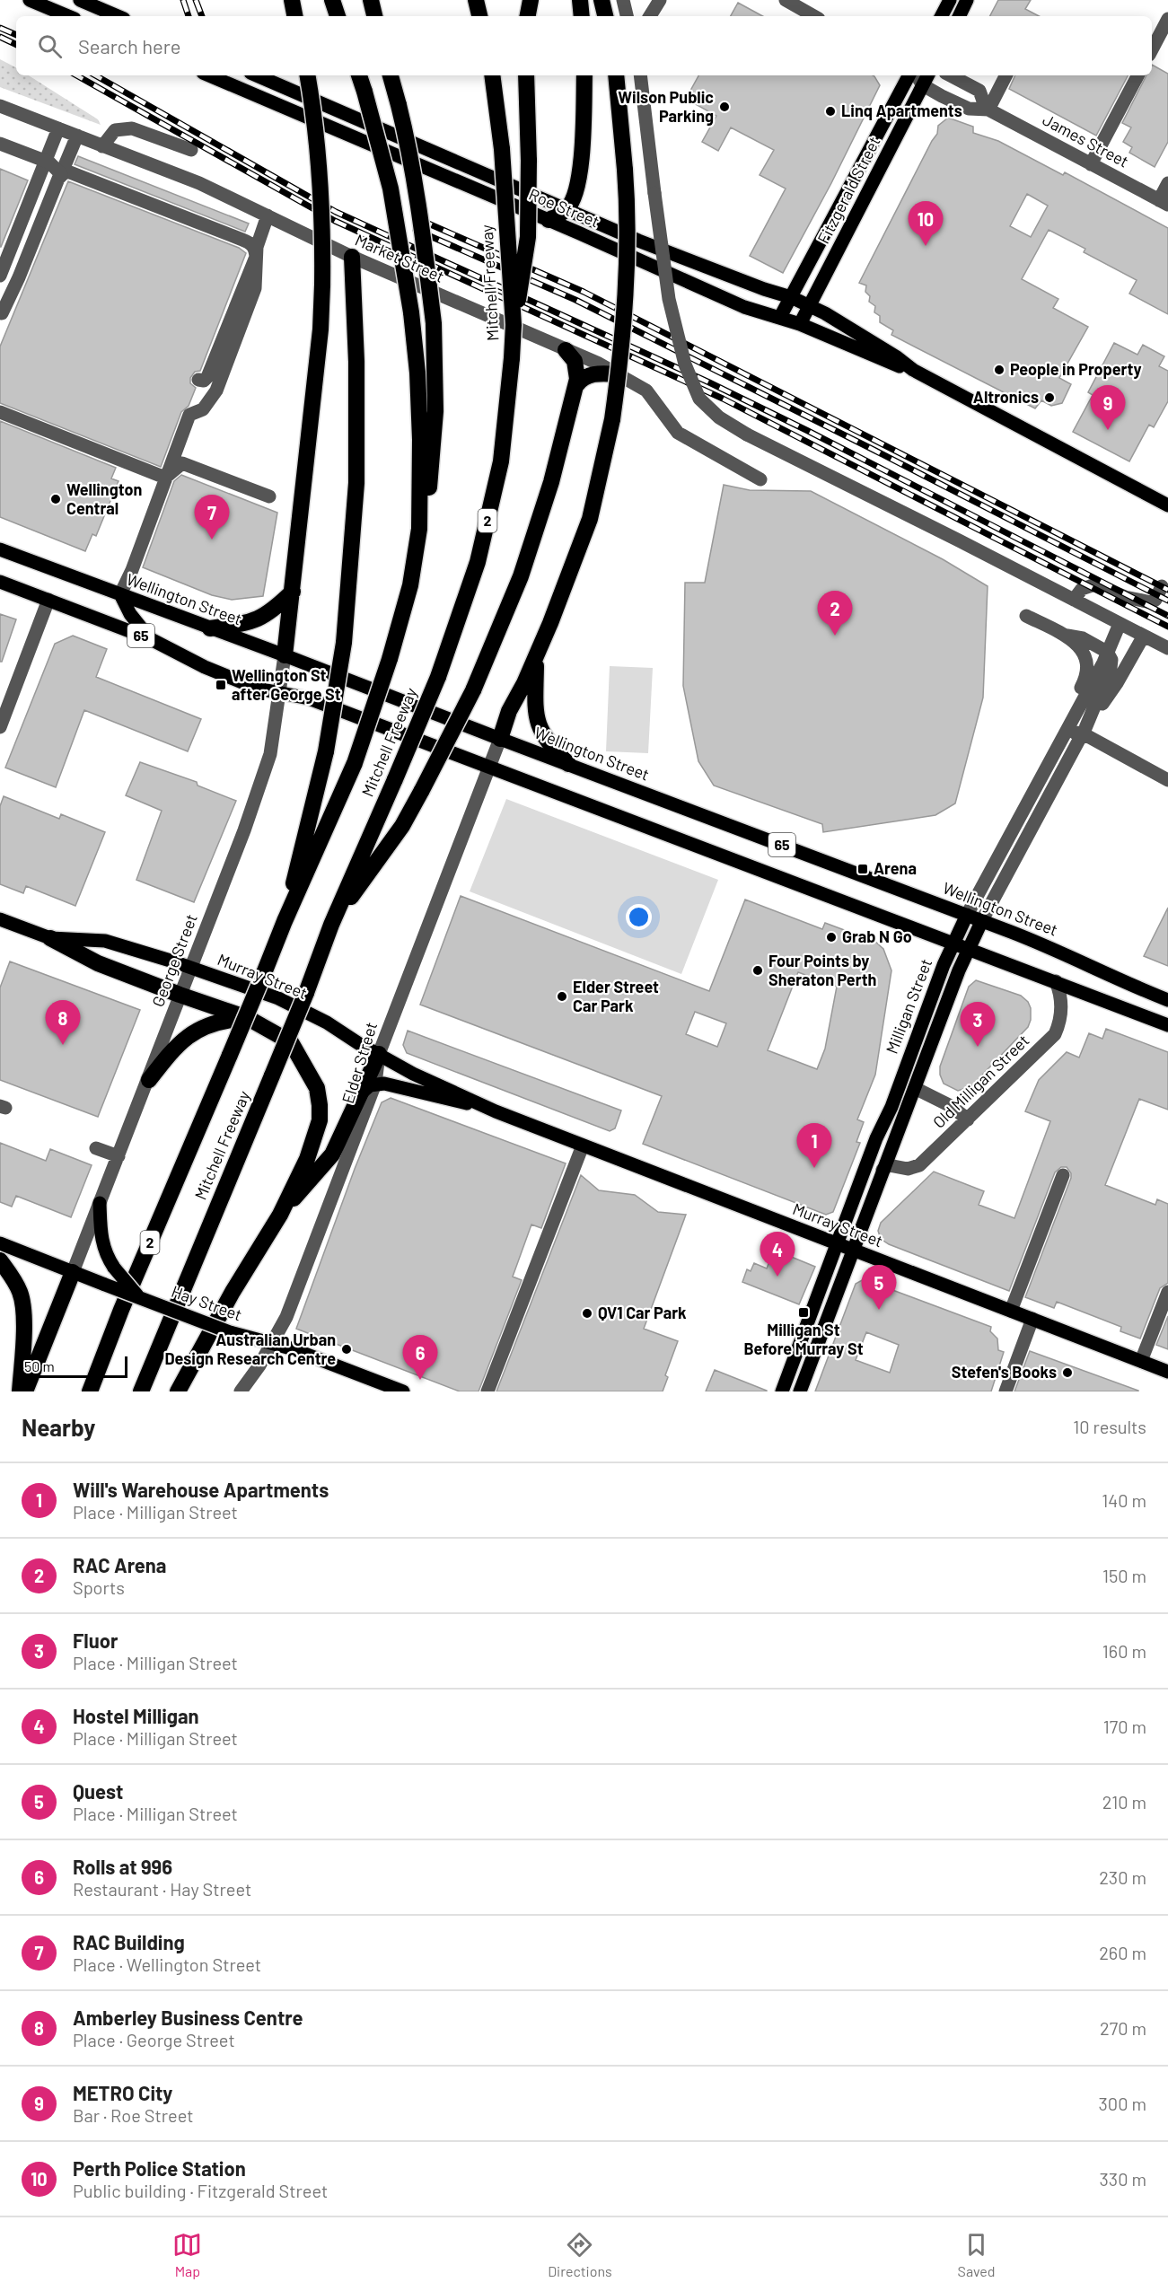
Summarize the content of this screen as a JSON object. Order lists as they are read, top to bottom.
{
  "streets": {
    "highway": ["Mitchell Freeway", "2"],
    "main road": [
      "Fitzgerald Street",
      "Roe Street",
      "Wellington Street",
      "65",
      "Murray Street",
      "Milligan Street",
      "Hay Street"
    ],
    "street": [
      "James Street",
      "Market Street",
      "George Street",
      "Elder Street",
      "Old Milligan Street"
    ]
  },
  "crossings": [
    ["James Street", "Fitzgerald Street"],
    ["Fitzgerald Street", "Roe Street"],
    ["Mitchell Freeway", "2"],
    ["Wellington Street", "George Street"],
    ["Wellington Street", "Milligan Street"],
    ["Wellington Street", "Elder Street"],
    ["65", "George Street"],
    ["65", "Milligan Street"],
    ["65", "Elder Street"],
    ["65", "Old Milligan Street"],
    ["George Street", "Murray Street"],
    ["George Street", "Hay Street"],
    ["Murray Street", "Milligan Street"],
    ["Murray Street", "Elder Street"],
    ["Milligan Street", "Old Milligan Street"],
    ["Elder Street", "Hay Street"]
  ],
  "places": {
    "other": [
      "Wilson Public Parking",
      "Linq Apartments",
      "People in Property",
      "Altronics",
      "Wellington Central",
      "Grab N Go",
      "Four Points by Sheraton Perth",
      "Elder Street Car Park",
      "QV1 Car Park",
      "Australian Urban Design Research Centre",
      "Stefen's Books"
    ],
    "transit": ["Wellington St after George St", "Arena", "Milligan St Before Murray St"]
  },
  "scale_bar": "50 m",
  "page": {
    "search": "Search here",
    "pins": [
      "10",
      "9",
      "7",
      "2",
      "8",
      "3",
      "1",
      "4",
      "5",
      "6"
    ],
    "scale": "50 m",
    "heading": ["Nearby", "10 results"],
    "list": [
      {
        "mark": "1",
        "name": "Will's Warehouse Apartments",
        "note": "Place · Milligan Street",
        "value": "140 m"
      },
      {
        "mark": "2",
        "name": "RAC Arena",
        "note": "Sports",
        "value": "150 m"
      },
      {
        "mark": "3",
        "name": "Fluor",
        "note": "Place · Milligan Street",
        "value": "160 m"
      },
      {
        "mark": "4",
        "name": "Hostel Milligan",
        "note": "Place · Milligan Street",
        "value": "170 m"
      },
      {
        "mark": "5",
        "name": "Quest",
        "note": "Place · Milligan Street",
        "value": "210 m"
      },
      {
        "mark": "6",
        "name": "Rolls at 996",
        "note": "Restaurant · Hay Street",
        "value": "230 m"
      },
      {
        "mark": "7",
        "name": "RAC Building",
        "note": "Place · Wellington Street",
        "value": "260 m"
      },
      {
        "mark": "8",
        "name": "Amberley Business Centre",
        "note": "Place · George Street",
        "value": "270 m"
      },
      {
        "mark": "9",
        "name": "METRO City",
        "note": "Bar · Roe Street",
        "value": "300 m"
      },
      {
        "mark": "10",
        "name": "Perth Police Station",
        "note": "Public building · Fitzgerald Street",
        "value": "330 m"
      }
    ],
    "nav": ["Map", "Directions", "Saved"]
  }
}
